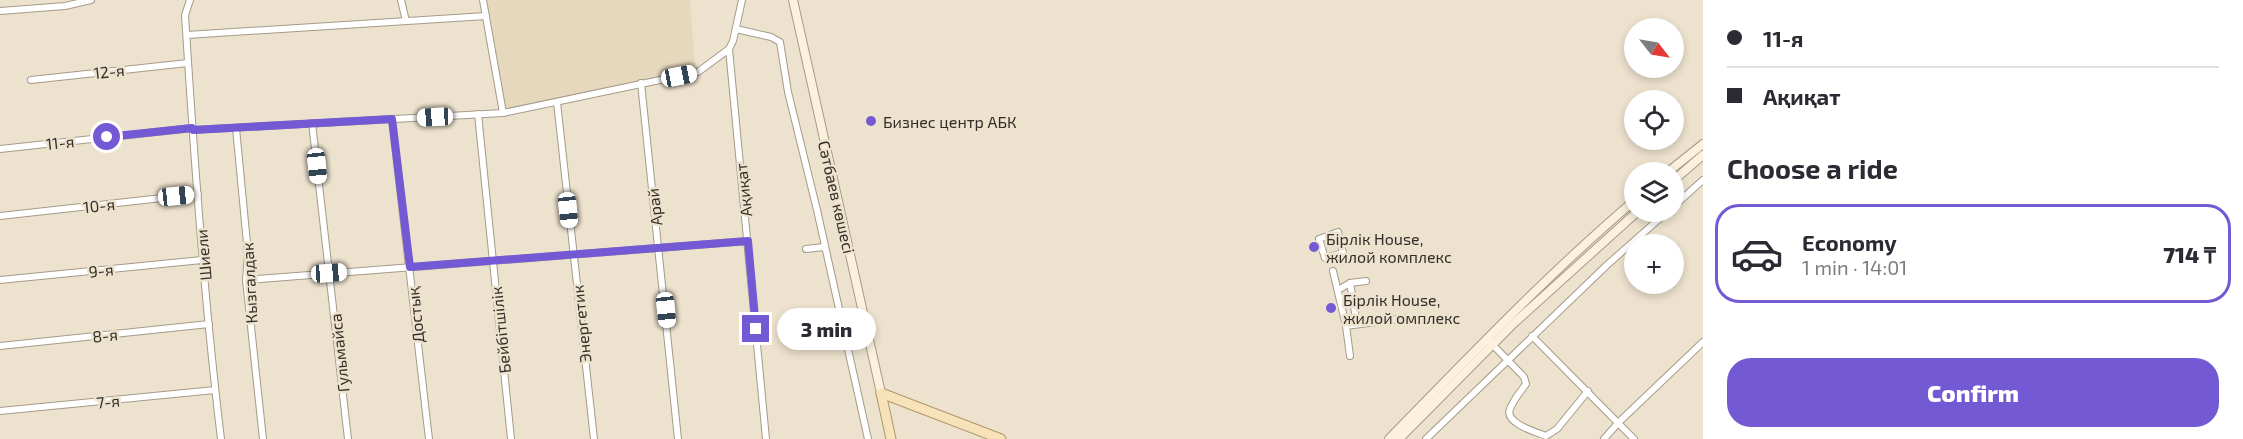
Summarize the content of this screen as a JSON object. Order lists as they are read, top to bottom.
{
  "streets": {
    "main road": ["Сәтбаев көшесі"],
    "street": [
      "12-я",
      "11-я",
      "Ақиқат",
      "10-я",
      "Арай",
      "Шиели",
      "9-я",
      "Кызгалдак",
      "Достық",
      "Энергетик",
      "Бейбітшілік",
      "8-я",
      "Гульмайса",
      "7-я"
    ]
  },
  "crossings": [
    ["12-я", "Шиели"],
    ["11-я", "Ақиқат"],
    ["11-я", "Арай"],
    ["11-я", "Шиели"],
    ["11-я", "Кызгалдак"],
    ["11-я", "Достық"],
    ["11-я", "Энергетик"],
    ["11-я", "Бейбітшілік"],
    ["11-я", "Гульмайса"],
    ["10-я", "Шиели"],
    ["Шиели", "9-я"],
    ["Шиели", "8-я"],
    ["Шиели", "7-я"]
  ],
  "places": ["Бизнес центр АБК", "Бірлік House, жилой комплекс", "Бірлік House, жилой омплекс"],
  "north": "bottom right",
  "page": {
    "banner": ["11-я", "Ақиқат"],
    "map_buttons": "+",
    "heading": "Choose a ride",
    "list": [
      {
        "name": "Economy",
        "note": "1 min · 14:01",
        "value": "714 ₸"
      }
    ],
    "bubble": "3 min",
    "buttons": "Confirm"
  }
}
